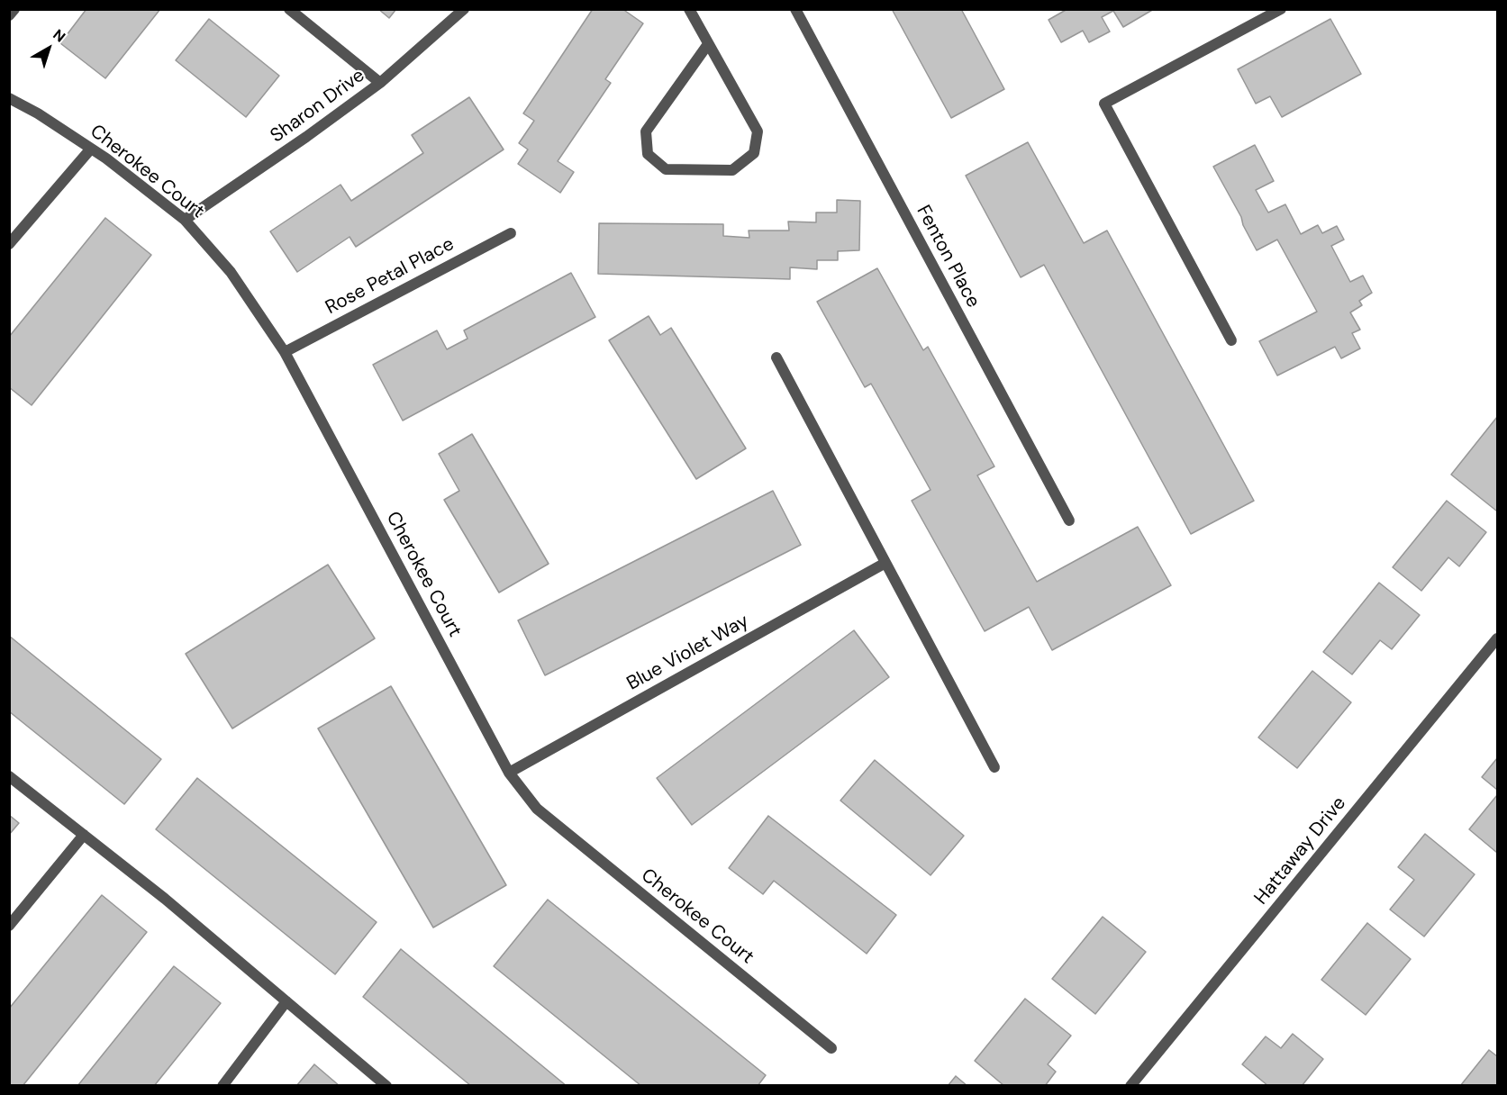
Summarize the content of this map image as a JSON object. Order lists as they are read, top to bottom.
{
  "streets": {
    "street": [
      "Sharon Drive",
      "Cherokee Court",
      "Fenton Place",
      "Rose Petal Place",
      "Blue Violet Way",
      "Hattaway Drive"
    ]
  },
  "crossings": [
    ["Sharon Drive", "Cherokee Court"],
    ["Cherokee Court", "Rose Petal Place"],
    ["Cherokee Court", "Blue Violet Way"]
  ],
  "north": "top right"
}
